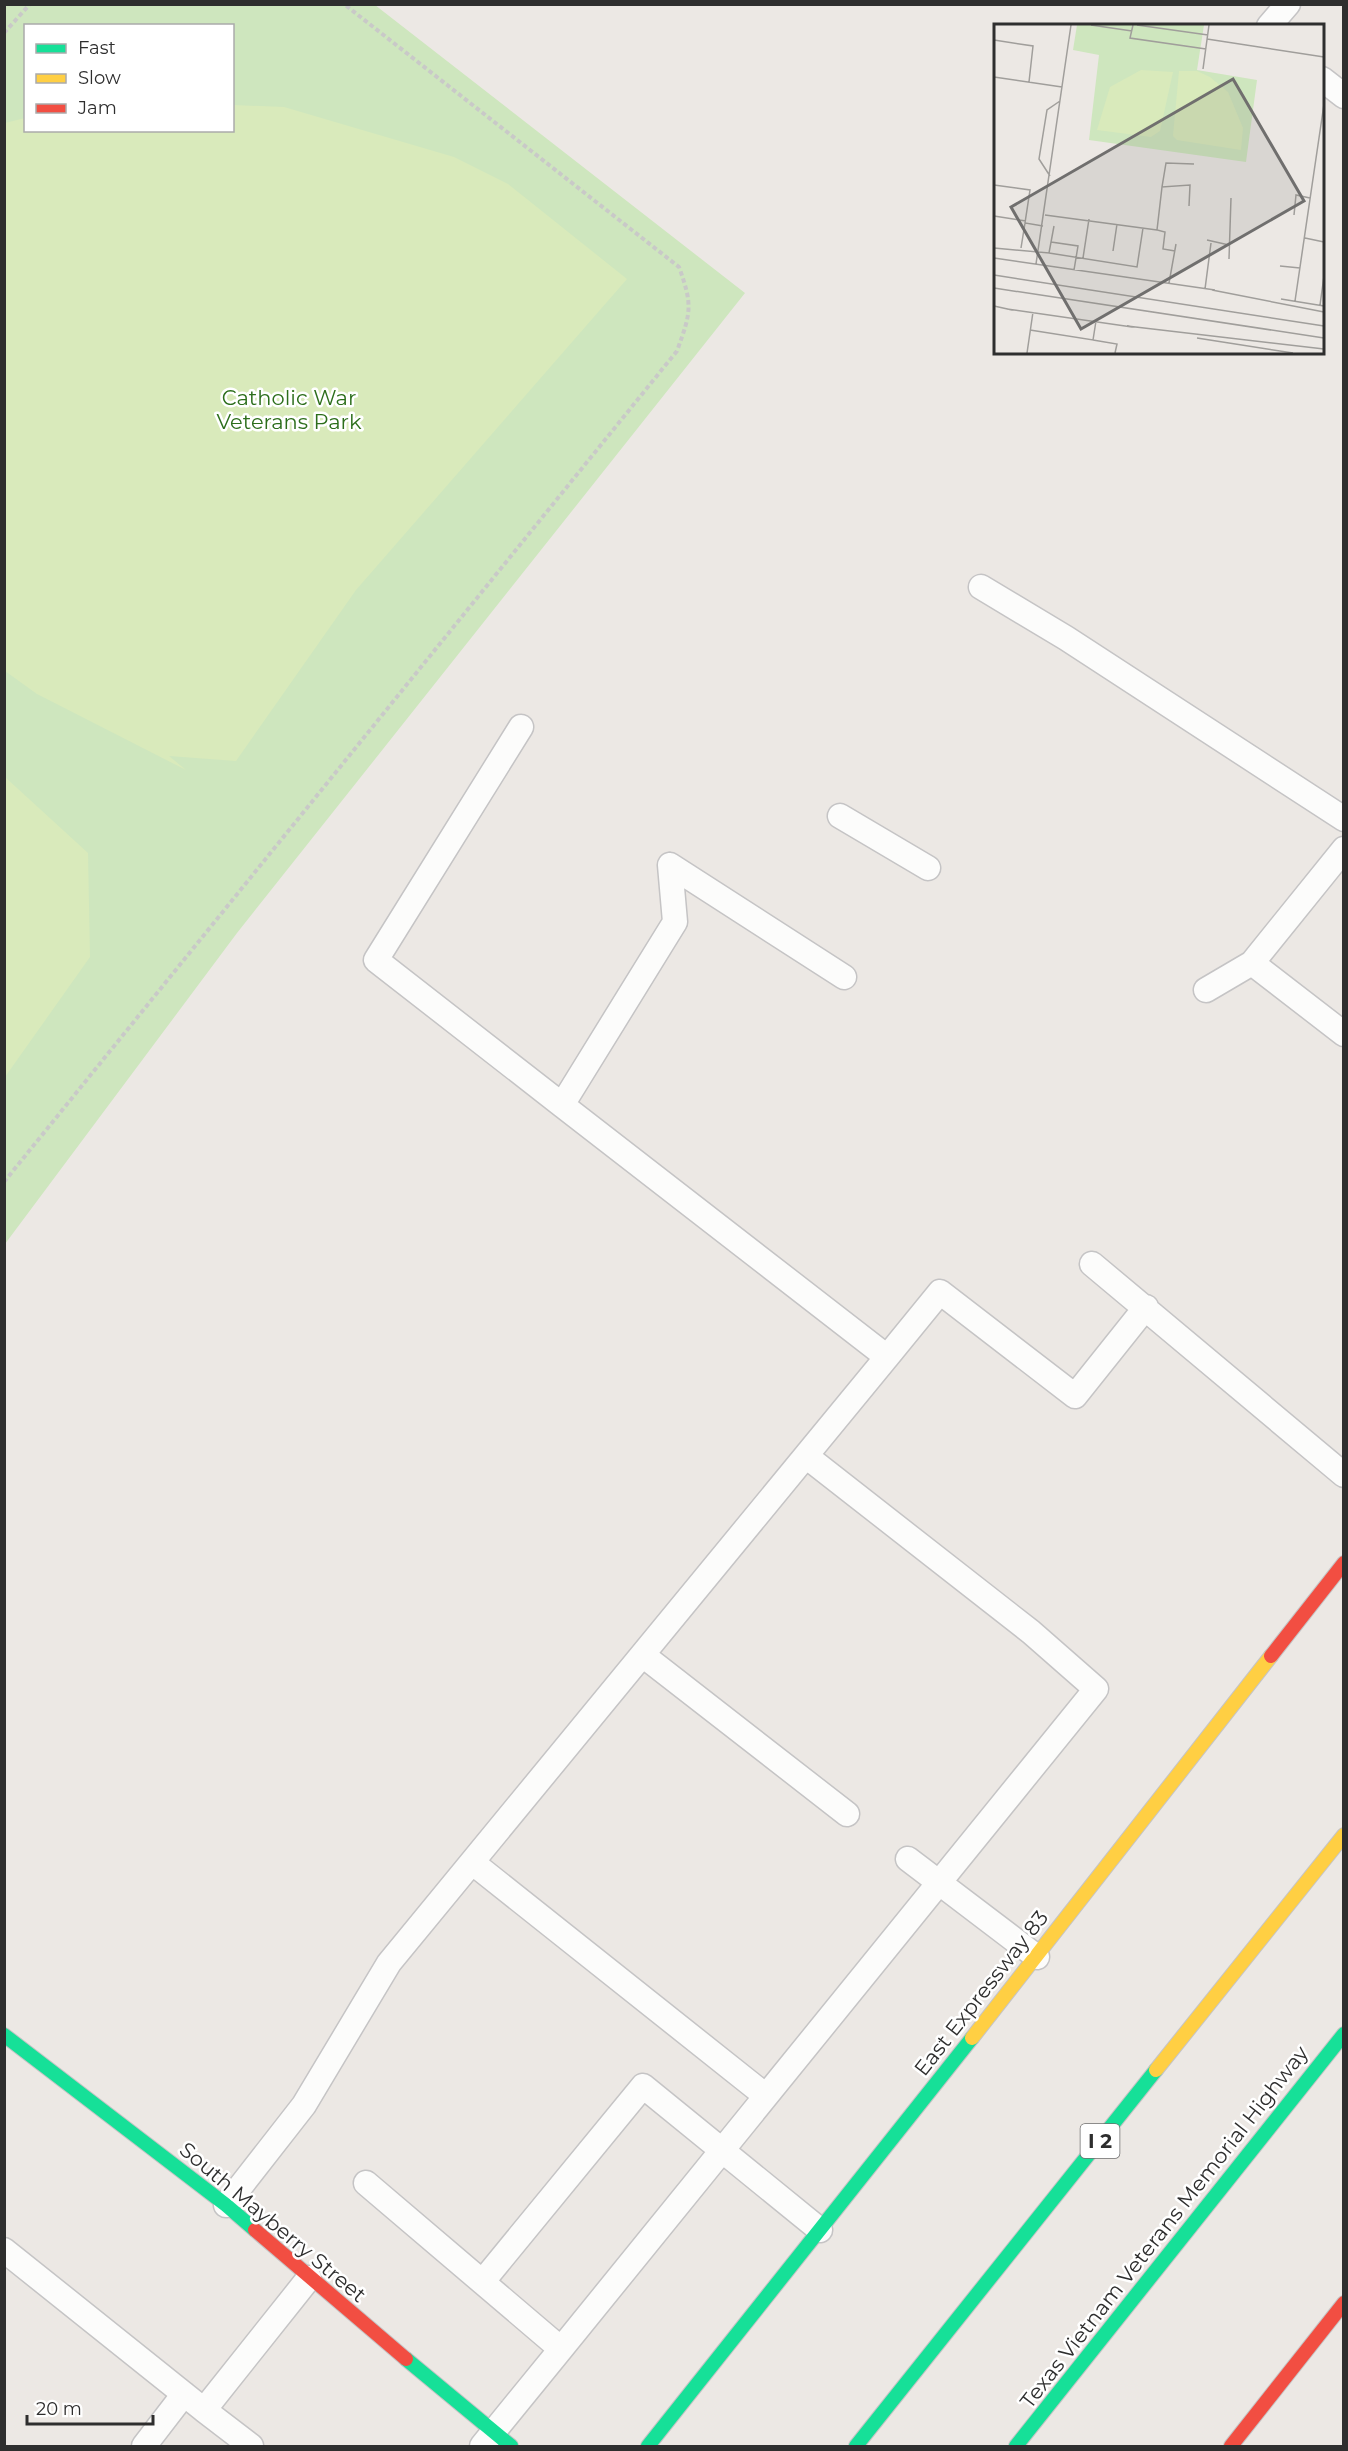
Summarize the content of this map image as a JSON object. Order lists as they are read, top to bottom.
{
  "streets": {
    "main road": [
      "East Expressway 83",
      "I 2",
      "South Mayberry Street",
      "Texas Vietnam Veterans Memorial Highway"
    ]
  },
  "parks": ["Catholic War Veterans Park"],
  "legend": ["Fast", "Slow", "Jam"],
  "scale_bar": "20 m"
}
